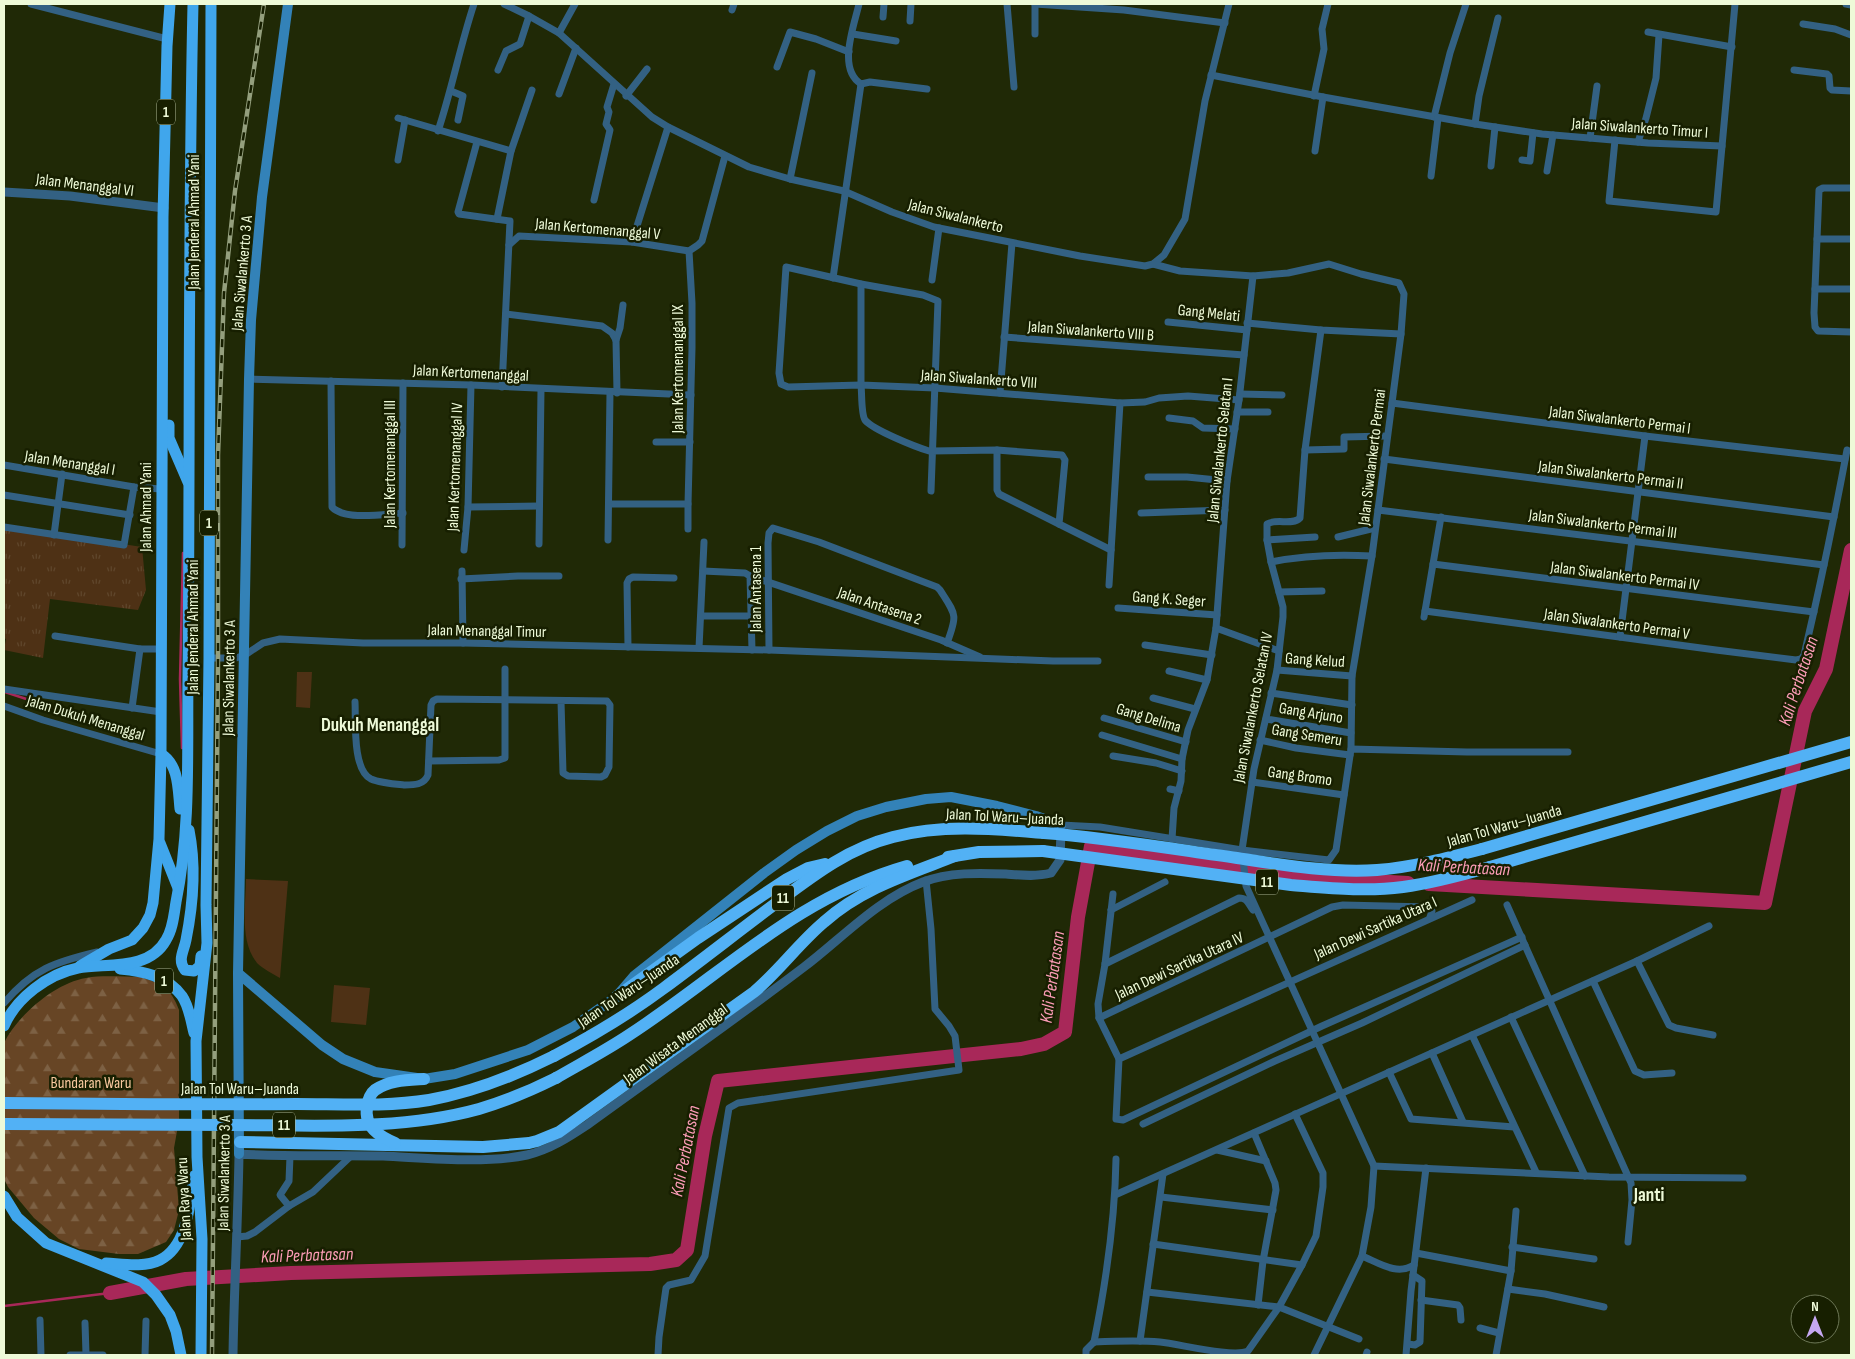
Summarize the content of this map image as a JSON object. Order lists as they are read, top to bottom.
{
  "streets": {
    "highway": [
      "1",
      "Jalan Jenderal Ahmad Yani",
      "Jalan Ahmad Yani",
      "Jalan Tol Waru–Juanda",
      "11",
      "Jalan Raya Waru"
    ],
    "main road": ["Jalan Siwalankerto 3 A"],
    "street": [
      "Jalan Siwalankerto Timur I",
      "Jalan Menanggal VI",
      "Jalan Siwalankerto",
      "Jalan Kertomenanggal V",
      "Gang Melati",
      "Jalan Siwalankerto VIII B",
      "Jalan Kertomenanggal IX",
      "Jalan Kertomenanggal",
      "Jalan Siwalankerto VIII",
      "Jalan Siwalankerto Permai I",
      "Jalan Siwalankerto Selatan I",
      "Jalan Siwalankerto Permai",
      "Jalan Menanggal I",
      "Jalan Kertomenanggal III",
      "Jalan Kertomenanggal IV",
      "Jalan Siwalankerto Permai II",
      "Jalan Siwalankerto Permai III",
      "Jalan Siwalankerto Permai IV",
      "Jalan Antasena 1",
      "Gang K. Seger",
      "Jalan Antasena 2",
      "Jalan Siwalankerto Permai V",
      "Jalan Menanggal Timur",
      "Gang Kelud",
      "Jalan Siwalankerto Selatan IV",
      "Gang Arjuno",
      "Jalan Dukuh Menanggal",
      "Gang Delima",
      "Gang Semeru",
      "Gang Bromo",
      "Jalan Dewi Sartika Utara I",
      "Jalan Dewi Sartika Utara IV",
      "Jalan Wisata Menanggal"
    ]
  },
  "crossings": [
    ["1", "Jalan Jenderal Ahmad Yani"],
    ["1", "Jalan Ahmad Yani"],
    ["1", "Jalan Raya Waru"],
    ["Jalan Menanggal VI", "Jalan Ahmad Yani"],
    ["Jalan Siwalankerto", "Jalan Siwalankerto Selatan I"],
    ["Jalan Siwalankerto", "Jalan Siwalankerto Permai"],
    ["Jalan Jenderal Ahmad Yani", "Jalan Menanggal Timur"],
    ["Jalan Jenderal Ahmad Yani", "Jalan Raya Waru"],
    ["Jalan Kertomenanggal V", "Jalan Kertomenanggal IX"],
    ["Jalan Siwalankerto 3 A", "Jalan Kertomenanggal"],
    ["Jalan Siwalankerto 3 A", "Jalan Menanggal Timur"],
    ["Jalan Siwalankerto 3 A", "Jalan Wisata Menanggal"],
    ["Gang Melati", "Jalan Siwalankerto Selatan I"],
    ["Gang Melati", "Jalan Siwalankerto Permai"],
    ["Jalan Siwalankerto VIII B", "Jalan Siwalankerto Selatan I"],
    ["Jalan Kertomenanggal IX", "Jalan Kertomenanggal"],
    ["Jalan Kertomenanggal", "Jalan Kertomenanggal III"],
    ["Jalan Kertomenanggal", "Jalan Kertomenanggal IV"],
    ["Jalan Siwalankerto VIII", "Jalan Siwalankerto Selatan I"],
    ["Jalan Siwalankerto Permai I", "Jalan Siwalankerto Permai"],
    ["Jalan Siwalankerto Selatan I", "Gang K. Seger"],
    ["Jalan Siwalankerto Selatan I", "Gang Delima"],
    ["Jalan Siwalankerto Permai", "Jalan Siwalankerto Permai II"],
    ["Jalan Siwalankerto Permai", "Jalan Siwalankerto Permai III"],
    ["Jalan Siwalankerto Permai", "Gang Kelud"],
    ["Jalan Siwalankerto Permai", "Jalan Siwalankerto Selatan IV"],
    ["Jalan Siwalankerto Permai", "Gang Arjuno"],
    ["Jalan Siwalankerto Permai", "Gang Semeru"],
    ["Jalan Siwalankerto Permai", "Gang Bromo"],
    ["Jalan Menanggal I", "Jalan Ahmad Yani"],
    ["Jalan Ahmad Yani", "Jalan Dukuh Menanggal"],
    ["Jalan Siwalankerto Permai IV", "Jalan Siwalankerto Permai V"],
    ["Jalan Antasena 1", "Jalan Antasena 2"],
    ["Jalan Antasena 1", "Jalan Menanggal Timur"],
    ["Gang Kelud", "Jalan Siwalankerto Selatan IV"],
    ["Jalan Siwalankerto Selatan IV", "Gang Arjuno"],
    ["Jalan Siwalankerto Selatan IV", "Gang Semeru"],
    ["Jalan Siwalankerto Selatan IV", "Gang Bromo"],
    ["Jalan Siwalankerto Selatan IV", "Jalan Dewi Sartika Utara I"],
    ["Jalan Siwalankerto Selatan IV", "Jalan Dewi Sartika Utara IV"],
    ["Jalan Dewi Sartika Utara I", "Jalan Dewi Sartika Utara IV"]
  ],
  "districts": ["Dukuh Menanggal", "Janti"],
  "water": ["Kali Perbatasan"],
  "parks": ["Bundaran Waru"],
  "north": "top"
}
